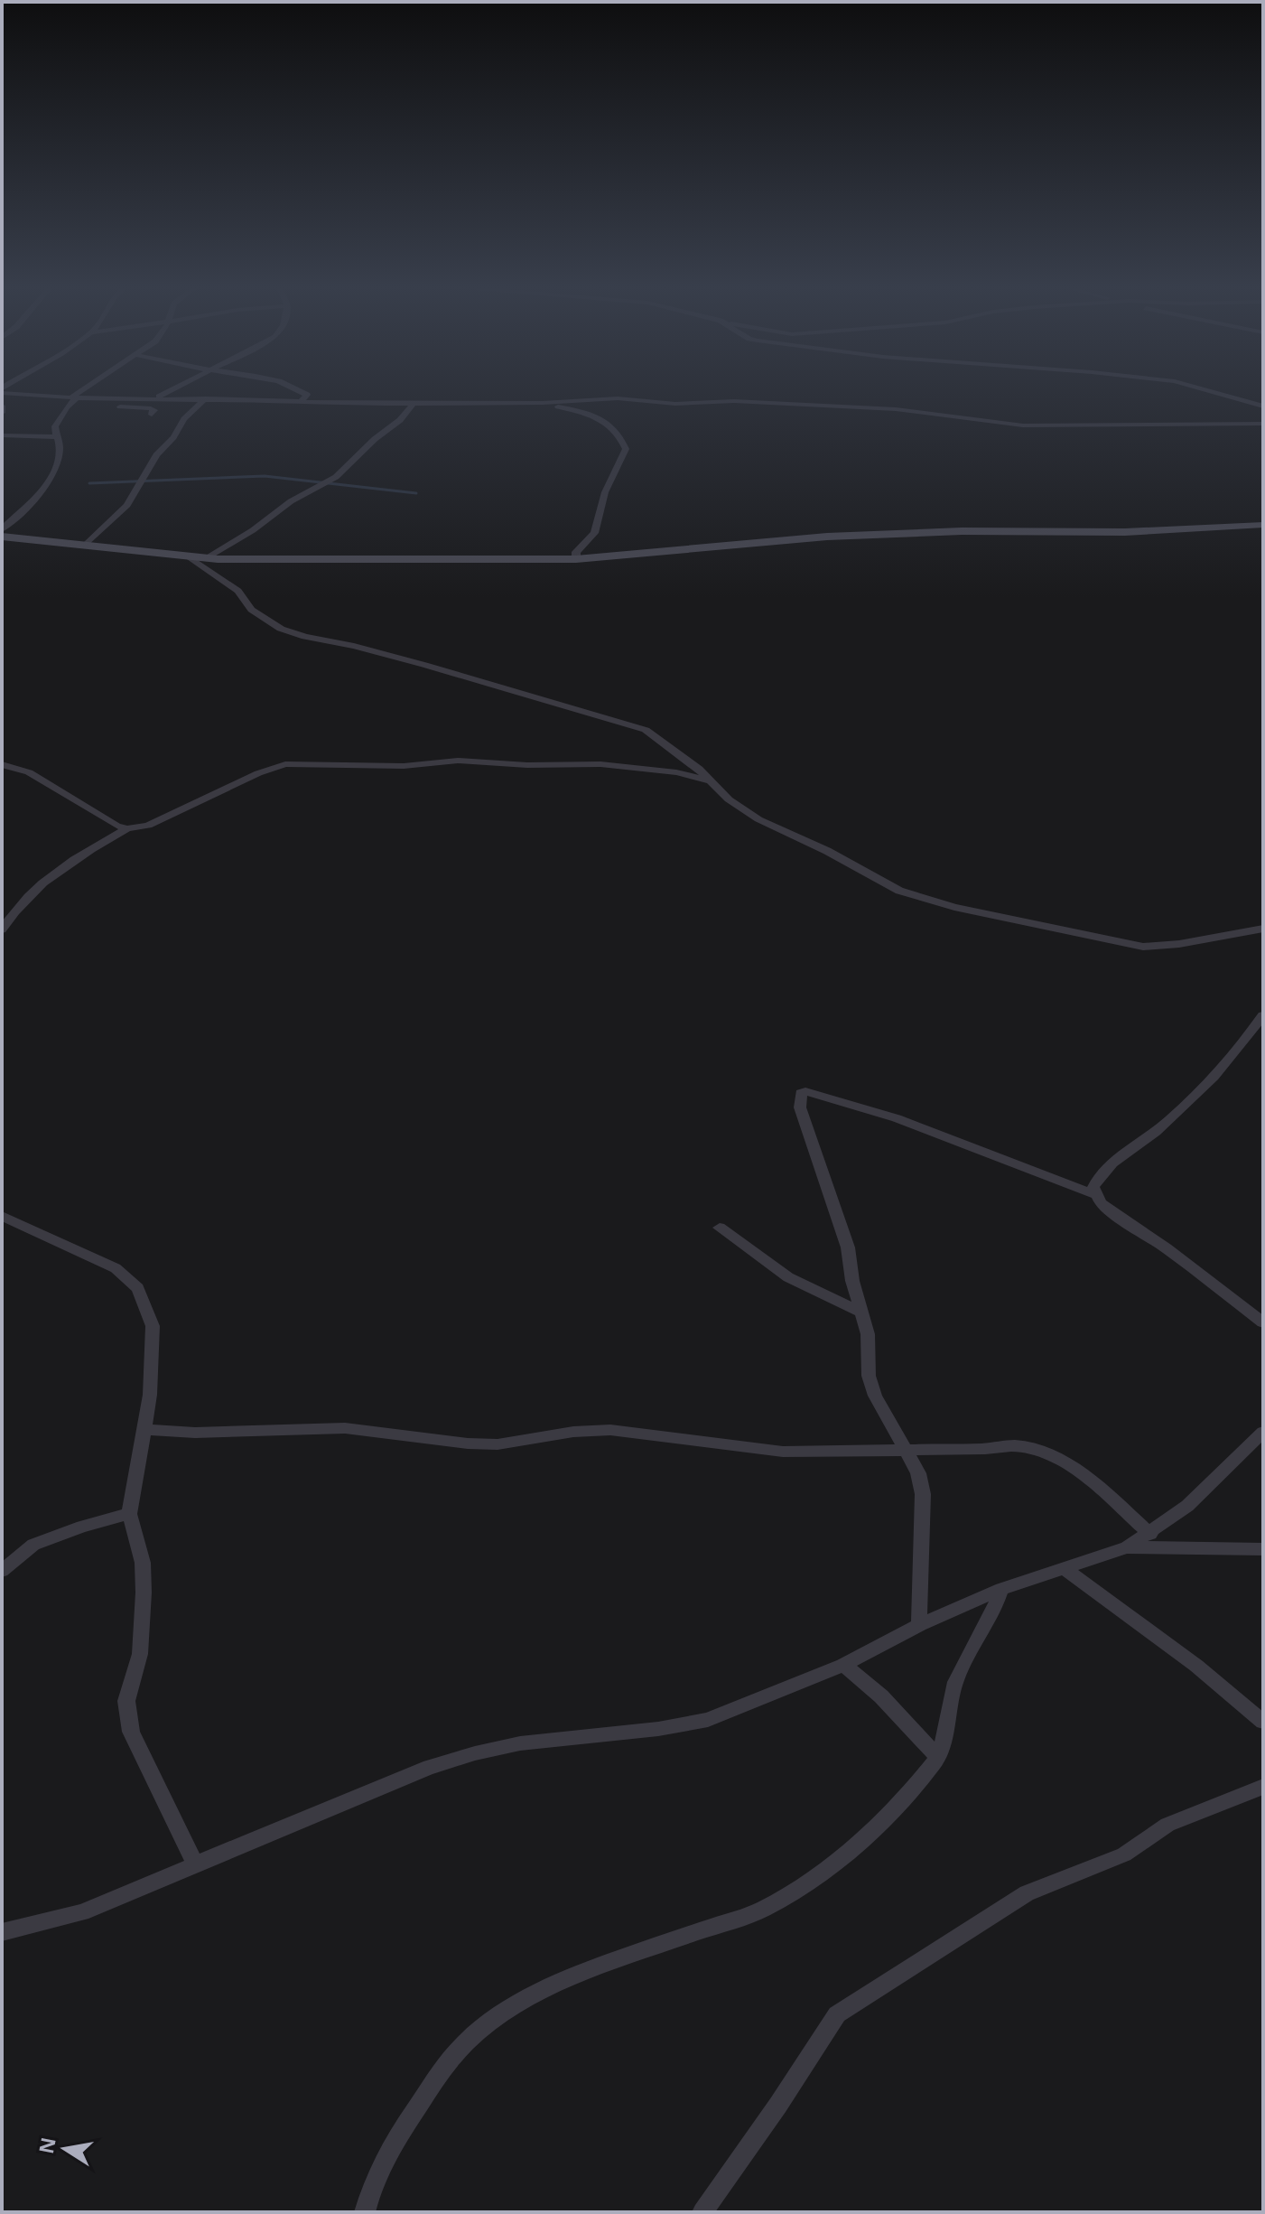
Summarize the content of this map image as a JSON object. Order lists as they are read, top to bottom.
{
  "north": "left"
}
